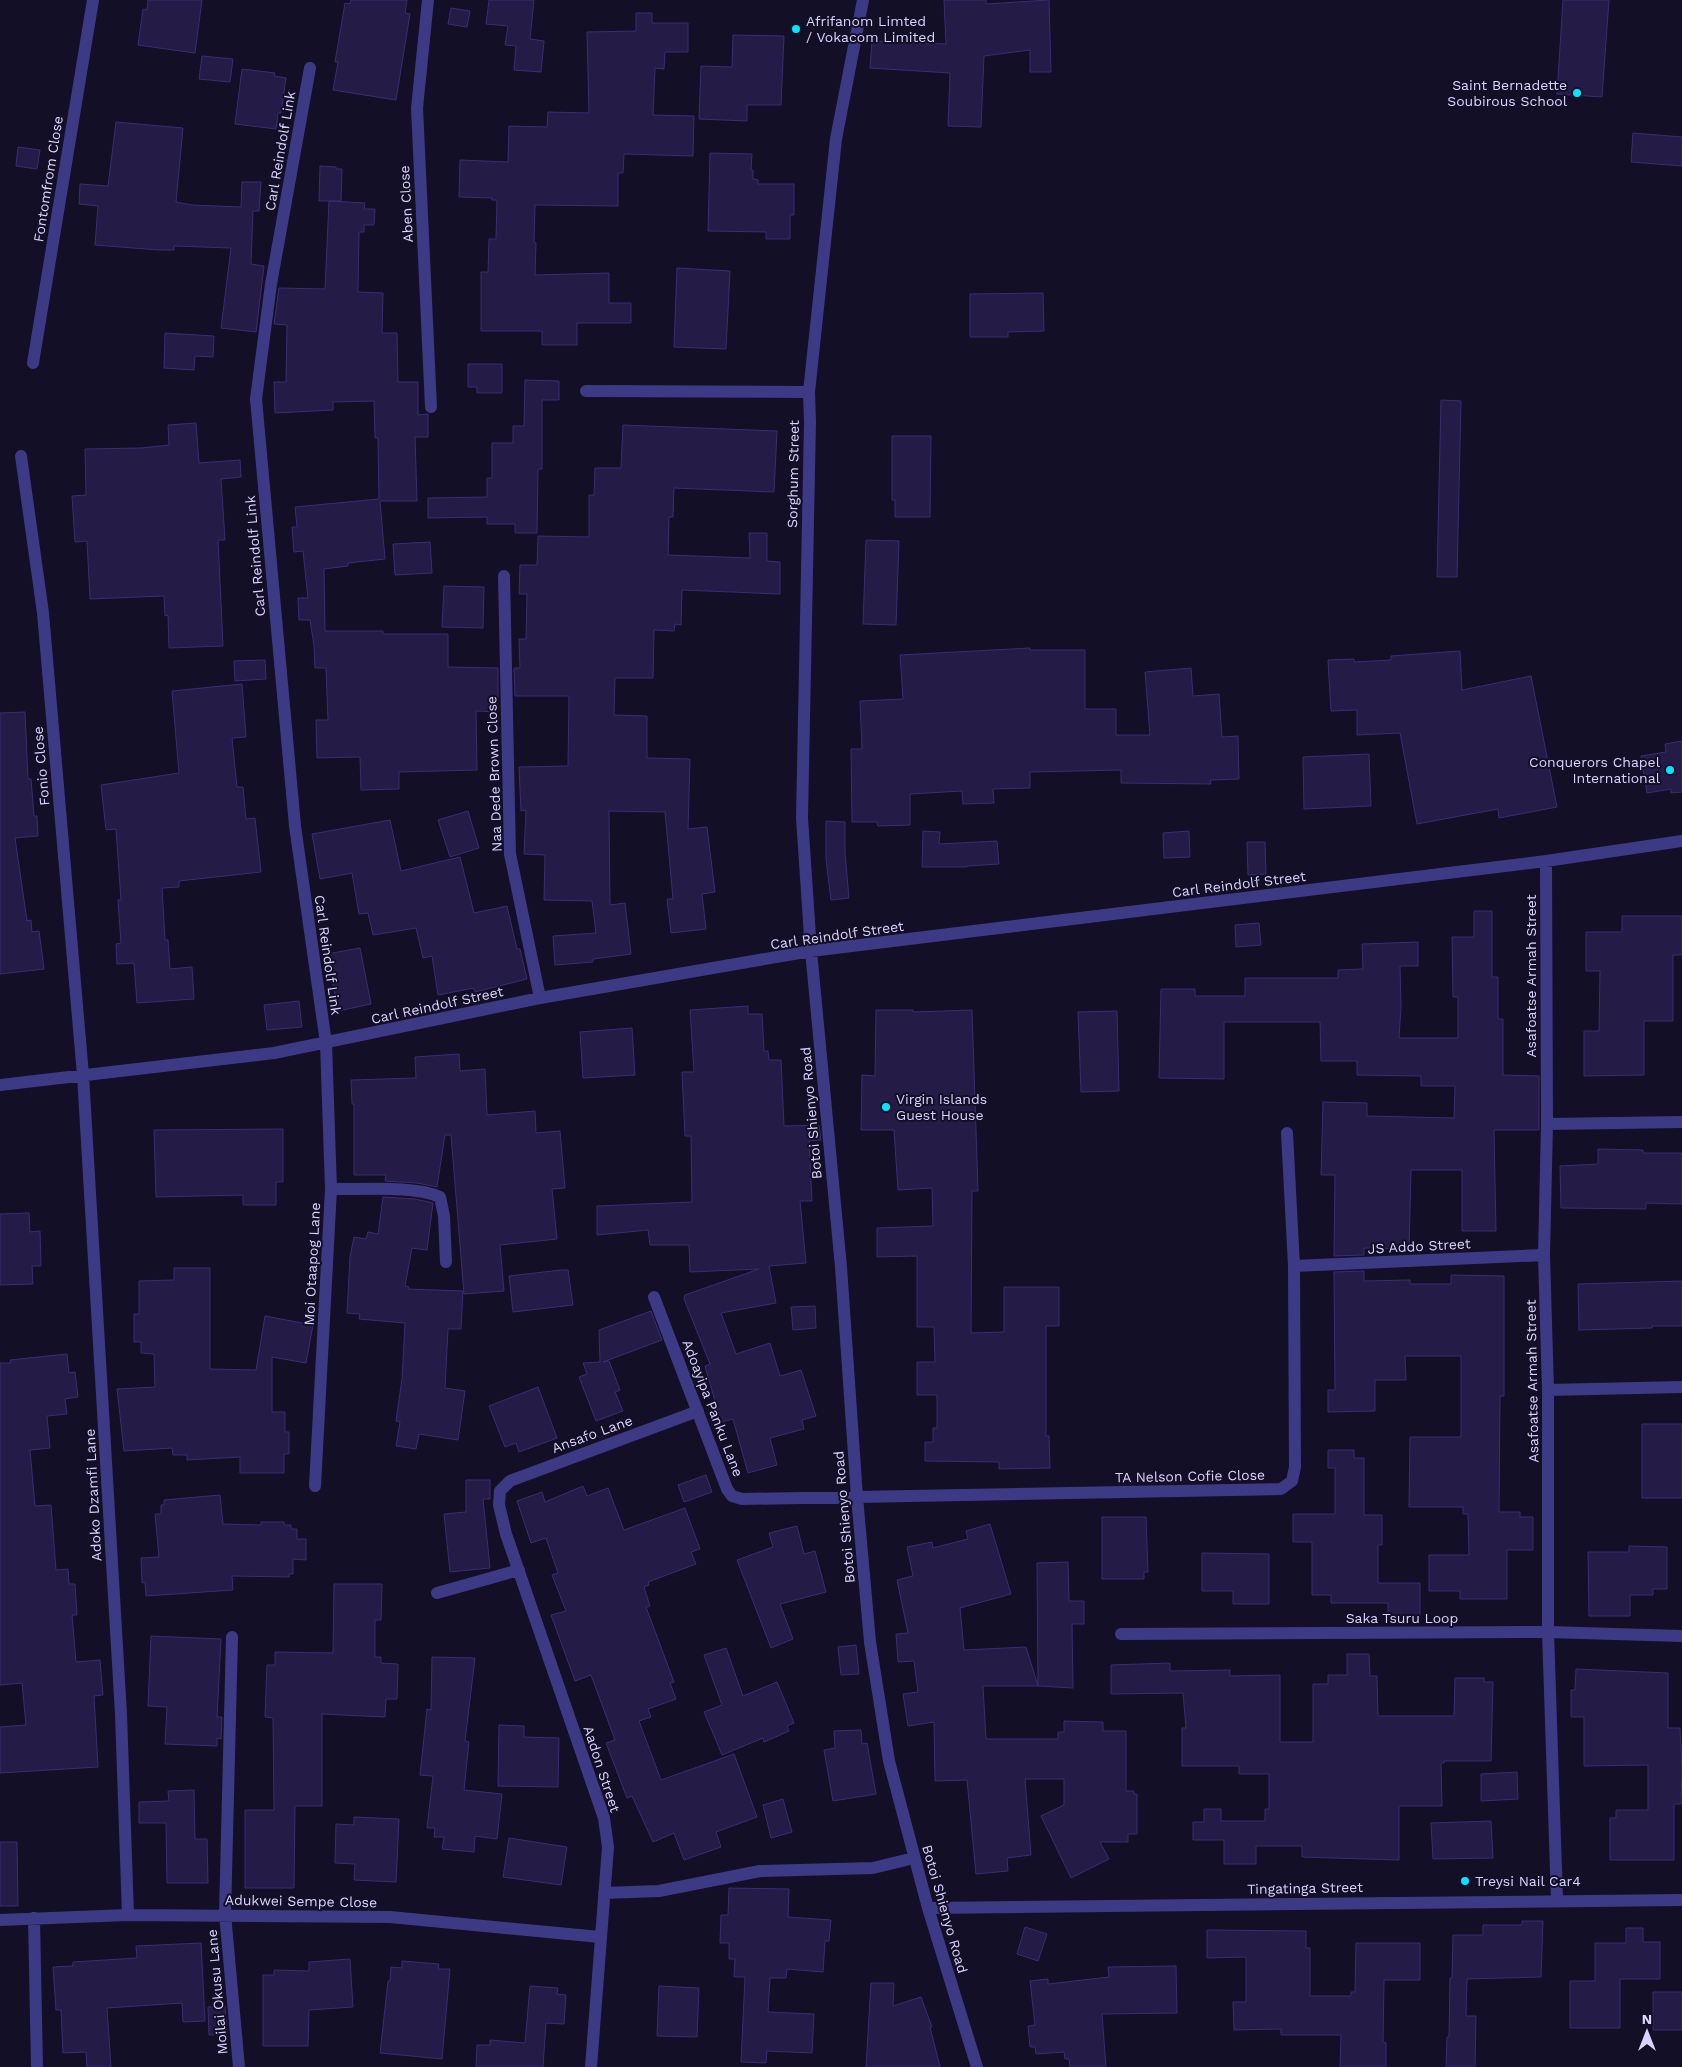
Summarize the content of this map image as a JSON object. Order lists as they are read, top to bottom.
{
  "streets": {
    "street": [
      "Carl Reindolf Link",
      "Fontomfrom Close",
      "Aben Close",
      "Sorghum Street",
      "Fonio Close",
      "Naa Dede Brown Close",
      "Carl Reindolf Street",
      "Asafoatse Armah Street",
      "Botoi Shienyo Road",
      "JS Addo Street",
      "Moi Otaapog Lane",
      "Adoayipa Panku Lane",
      "Ansafo Lane",
      "TA Nelson Cofie Close",
      "Adoko Dzamfi Lane",
      "Saka Tsuru Loop",
      "Aadon Street",
      "Tingatinga Street",
      "Adukwei Sempe Close",
      "Moilai Okusu Lane"
    ]
  },
  "crossings": [
    ["Carl Reindolf Link", "Carl Reindolf Street"],
    ["Carl Reindolf Link", "Moi Otaapog Lane"],
    ["Sorghum Street", "Carl Reindolf Street"],
    ["Sorghum Street", "Botoi Shienyo Road"],
    ["Fonio Close", "Carl Reindolf Street"],
    ["Fonio Close", "Adoko Dzamfi Lane"],
    ["Naa Dede Brown Close", "Carl Reindolf Street"],
    ["Carl Reindolf Street", "Asafoatse Armah Street"],
    ["Carl Reindolf Street", "Botoi Shienyo Road"],
    ["Carl Reindolf Street", "Moi Otaapog Lane"],
    ["Carl Reindolf Street", "Adoko Dzamfi Lane"],
    ["Asafoatse Armah Street", "JS Addo Street"],
    ["Asafoatse Armah Street", "Saka Tsuru Loop"],
    ["Asafoatse Armah Street", "Tingatinga Street"],
    ["Botoi Shienyo Road", "Adoayipa Panku Lane"],
    ["Botoi Shienyo Road", "TA Nelson Cofie Close"],
    ["Botoi Shienyo Road", "Tingatinga Street"],
    ["JS Addo Street", "TA Nelson Cofie Close"],
    ["Adoayipa Panku Lane", "Ansafo Lane"],
    ["Adoayipa Panku Lane", "TA Nelson Cofie Close"],
    ["Ansafo Lane", "Aadon Street"],
    ["Adoko Dzamfi Lane", "Adukwei Sempe Close"],
    ["Aadon Street", "Adukwei Sempe Close"],
    ["Adukwei Sempe Close", "Moilai Okusu Lane"]
  ],
  "places": [
    "Afrifanom Limted / Vokacom Limited",
    "Saint Bernadette Soubirous School",
    "Conquerors Chapel International",
    "Virgin Islands Guest House",
    "Treysi Nail Car4"
  ],
  "north": "top"
}
